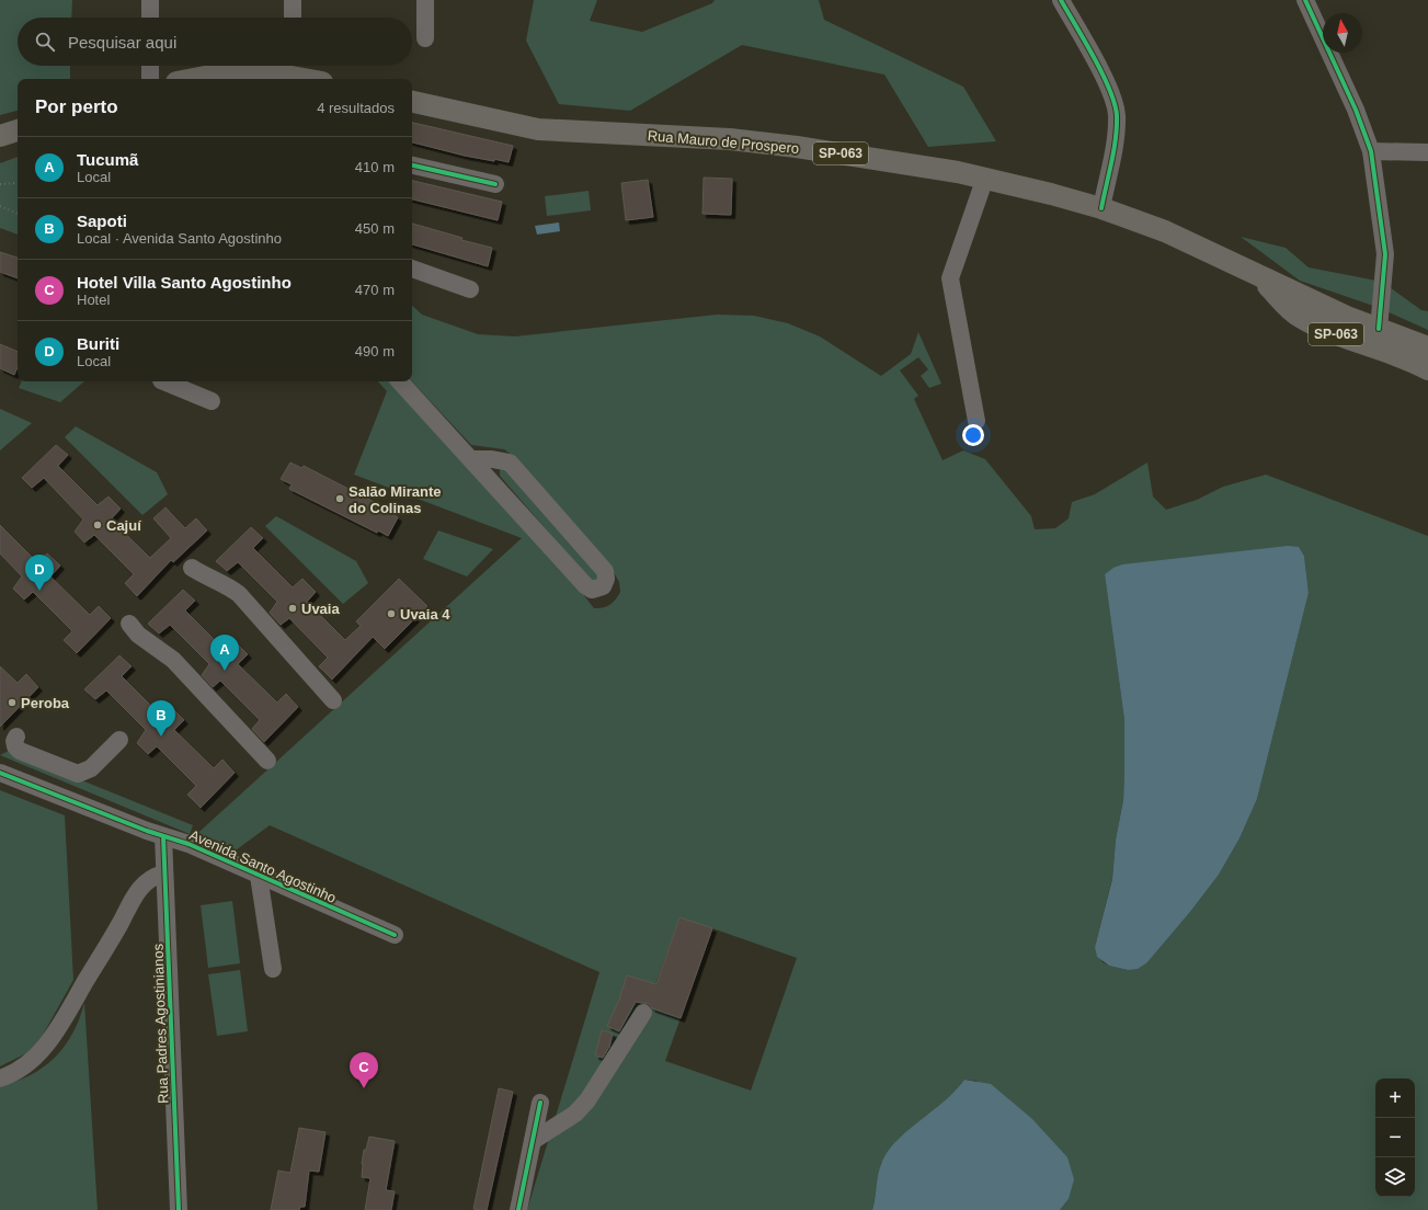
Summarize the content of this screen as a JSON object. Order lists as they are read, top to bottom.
{
  "streets": {
    "main road": ["Rua Mauro de Prospero", "SP-063"],
    "street": ["Avenida Santo Agostinho", "Rua Padres Agostinianos"]
  },
  "crossings": [
    ["Avenida Santo Agostinho", "Rua Padres Agostinianos"]
  ],
  "places": [
    "Salão Mirante do Colinas",
    "Cajuí",
    "Uvaia",
    "Uvaia 4",
    "Peroba"
  ],
  "north": "top",
  "page": {
    "search": "Pesquisar aqui",
    "heading": ["Por perto", "4 resultados"],
    "list": [
      {
        "mark": "A",
        "name": "Tucumã",
        "note": "Local",
        "value": "410 m"
      },
      {
        "mark": "B",
        "name": "Sapoti",
        "note": "Local · Avenida Santo Agostinho",
        "value": "450 m"
      },
      {
        "mark": "C",
        "name": "Hotel Villa Santo Agostinho",
        "note": "Hotel",
        "value": "470 m"
      },
      {
        "mark": "D",
        "name": "Buriti",
        "note": "Local",
        "value": "490 m"
      }
    ],
    "pins": [
      "D",
      "A",
      "B",
      "C"
    ],
    "map_buttons": ["+", "−"]
  }
}
